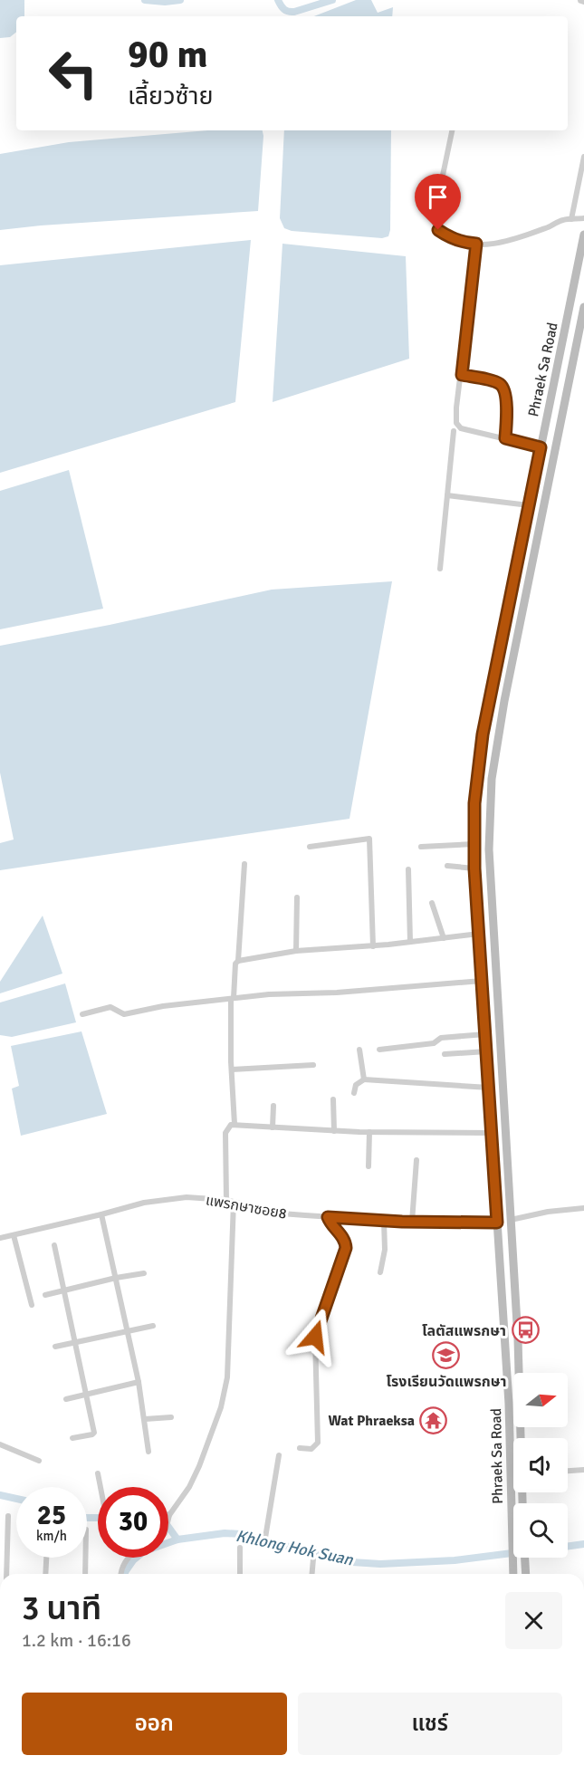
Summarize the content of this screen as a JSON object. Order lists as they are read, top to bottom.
{
  "streets": {
    "main road": ["Phraek Sa Road"],
    "street": ["แพรกษาซอย8"]
  },
  "crossings": [
    ["Phraek Sa Road", "แพรกษาซอย8"]
  ],
  "water": ["Khlong Hok Suan"],
  "places": {
    "bus stop": ["โลตัสแพรกษา"],
    "school or university": ["โรงเรียนวัดแพรกษา"],
    "temple": ["Wat Phraeksa"]
  },
  "north": "right",
  "page": {
    "turn": ["90 m", "เลี้ยวซ้าย"],
    "speed": "25 km/h",
    "limit": "30",
    "heading": ["3 นาที", "1.2 km · 16:16"],
    "buttons": ["ออก", "แชร์"]
  }
}
